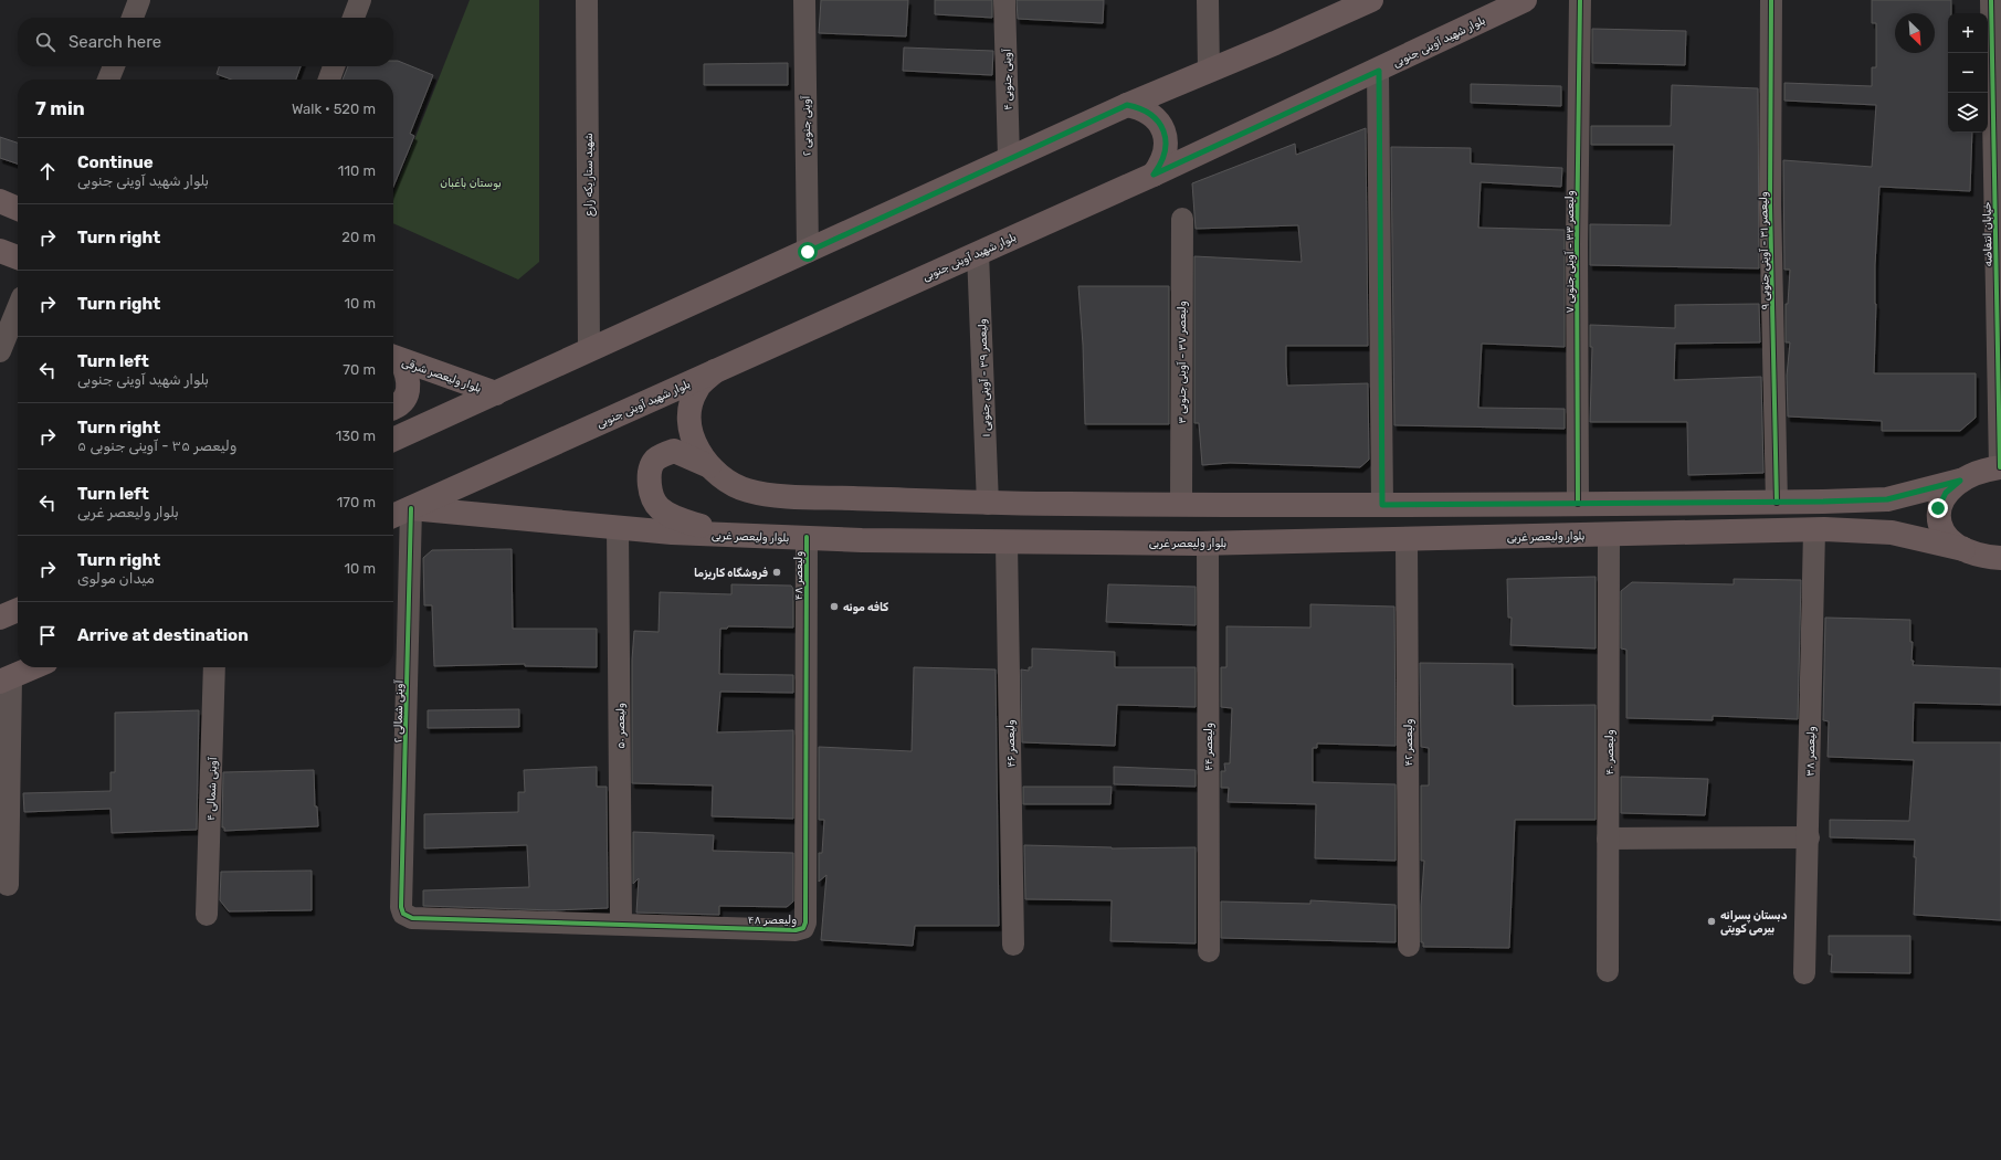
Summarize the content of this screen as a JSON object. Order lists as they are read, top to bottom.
{
  "streets": {
    "main road": ["بلوار شهید آوینی جنوبی", "بلوار ولیعصر شرقی", "بلوار ولیعصر غربی"],
    "street": [
      "آوینی جنوبی ۴",
      "آوینی جنوبی ۲",
      "شهید ستار یکه زارع",
      "خیابان انتفاضه",
      "ولیعصر ۳۱ - آوینی جنوبی ۹",
      "ولیعصر ۳۳ - آوینی جنوبی ۷",
      "ولیعصر ۳۷ - آوینی جنوبی ۳",
      "ولیعصر ۳۹ - آوینی جنوبی ۱",
      "ولیعصر ۴۸",
      "آوینی شمالی ۲",
      "ولیعصر ۵۰",
      "ولیعصر ۴۲",
      "ولیعصر ۴۶",
      "ولیعصر ۴۴",
      "ولیعصر ۳۸",
      "ولیعصر ۴۰",
      "آوینی شمالی ۴"
    ]
  },
  "crossings": [
    ["بلوار شهید آوینی جنوبی", "ولیعصر ۳۹ - آوینی جنوبی ۱"],
    ["بلوار شهید آوینی جنوبی", "بلوار ولیعصر غربی"],
    ["بلوار شهید آوینی جنوبی", "آوینی شمالی ۲"],
    ["بلوار ولیعصر غربی", "ولیعصر ۴۸"],
    ["بلوار ولیعصر غربی", "آوینی شمالی ۲"],
    ["بلوار ولیعصر غربی", "ولیعصر ۵۰"],
    ["بلوار ولیعصر غربی", "ولیعصر ۴۲"],
    ["بلوار ولیعصر غربی", "ولیعصر ۴۶"],
    ["بلوار ولیعصر غربی", "ولیعصر ۴۴"],
    ["بلوار ولیعصر غربی", "ولیعصر ۳۸"],
    ["بلوار ولیعصر غربی", "ولیعصر ۴۰"],
    ["ولیعصر ۴۸", "آوینی شمالی ۲"],
    ["ولیعصر ۴۸", "ولیعصر ۵۰"]
  ],
  "parks": ["بوستان باغبان"],
  "places": ["فروشگاه کاریزما", "کافه مونه", "دبستان پسرانه بیرمی کویتی"],
  "north": "bottom right",
  "page": {
    "map_buttons": ["+", "−"],
    "search": "Search here",
    "heading": ["7 min", "Walk · 520 m"],
    "list": [
      ["Continue", "بلوار شهید آوینی جنوبی", "110 m"],
      ["Turn right", "20 m"],
      ["Turn right", "10 m"],
      ["Turn left", "بلوار شهید آوینی جنوبی", "70 m"],
      ["Turn right", "ولیعصر ۳۵ - آوینی جنوبی ۵", "130 m"],
      ["Turn left", "بلوار ولیعصر غربی", "170 m"],
      ["Turn right", "میدان مولوی", "10 m"],
      "Arrive at destination"
    ]
  }
}
